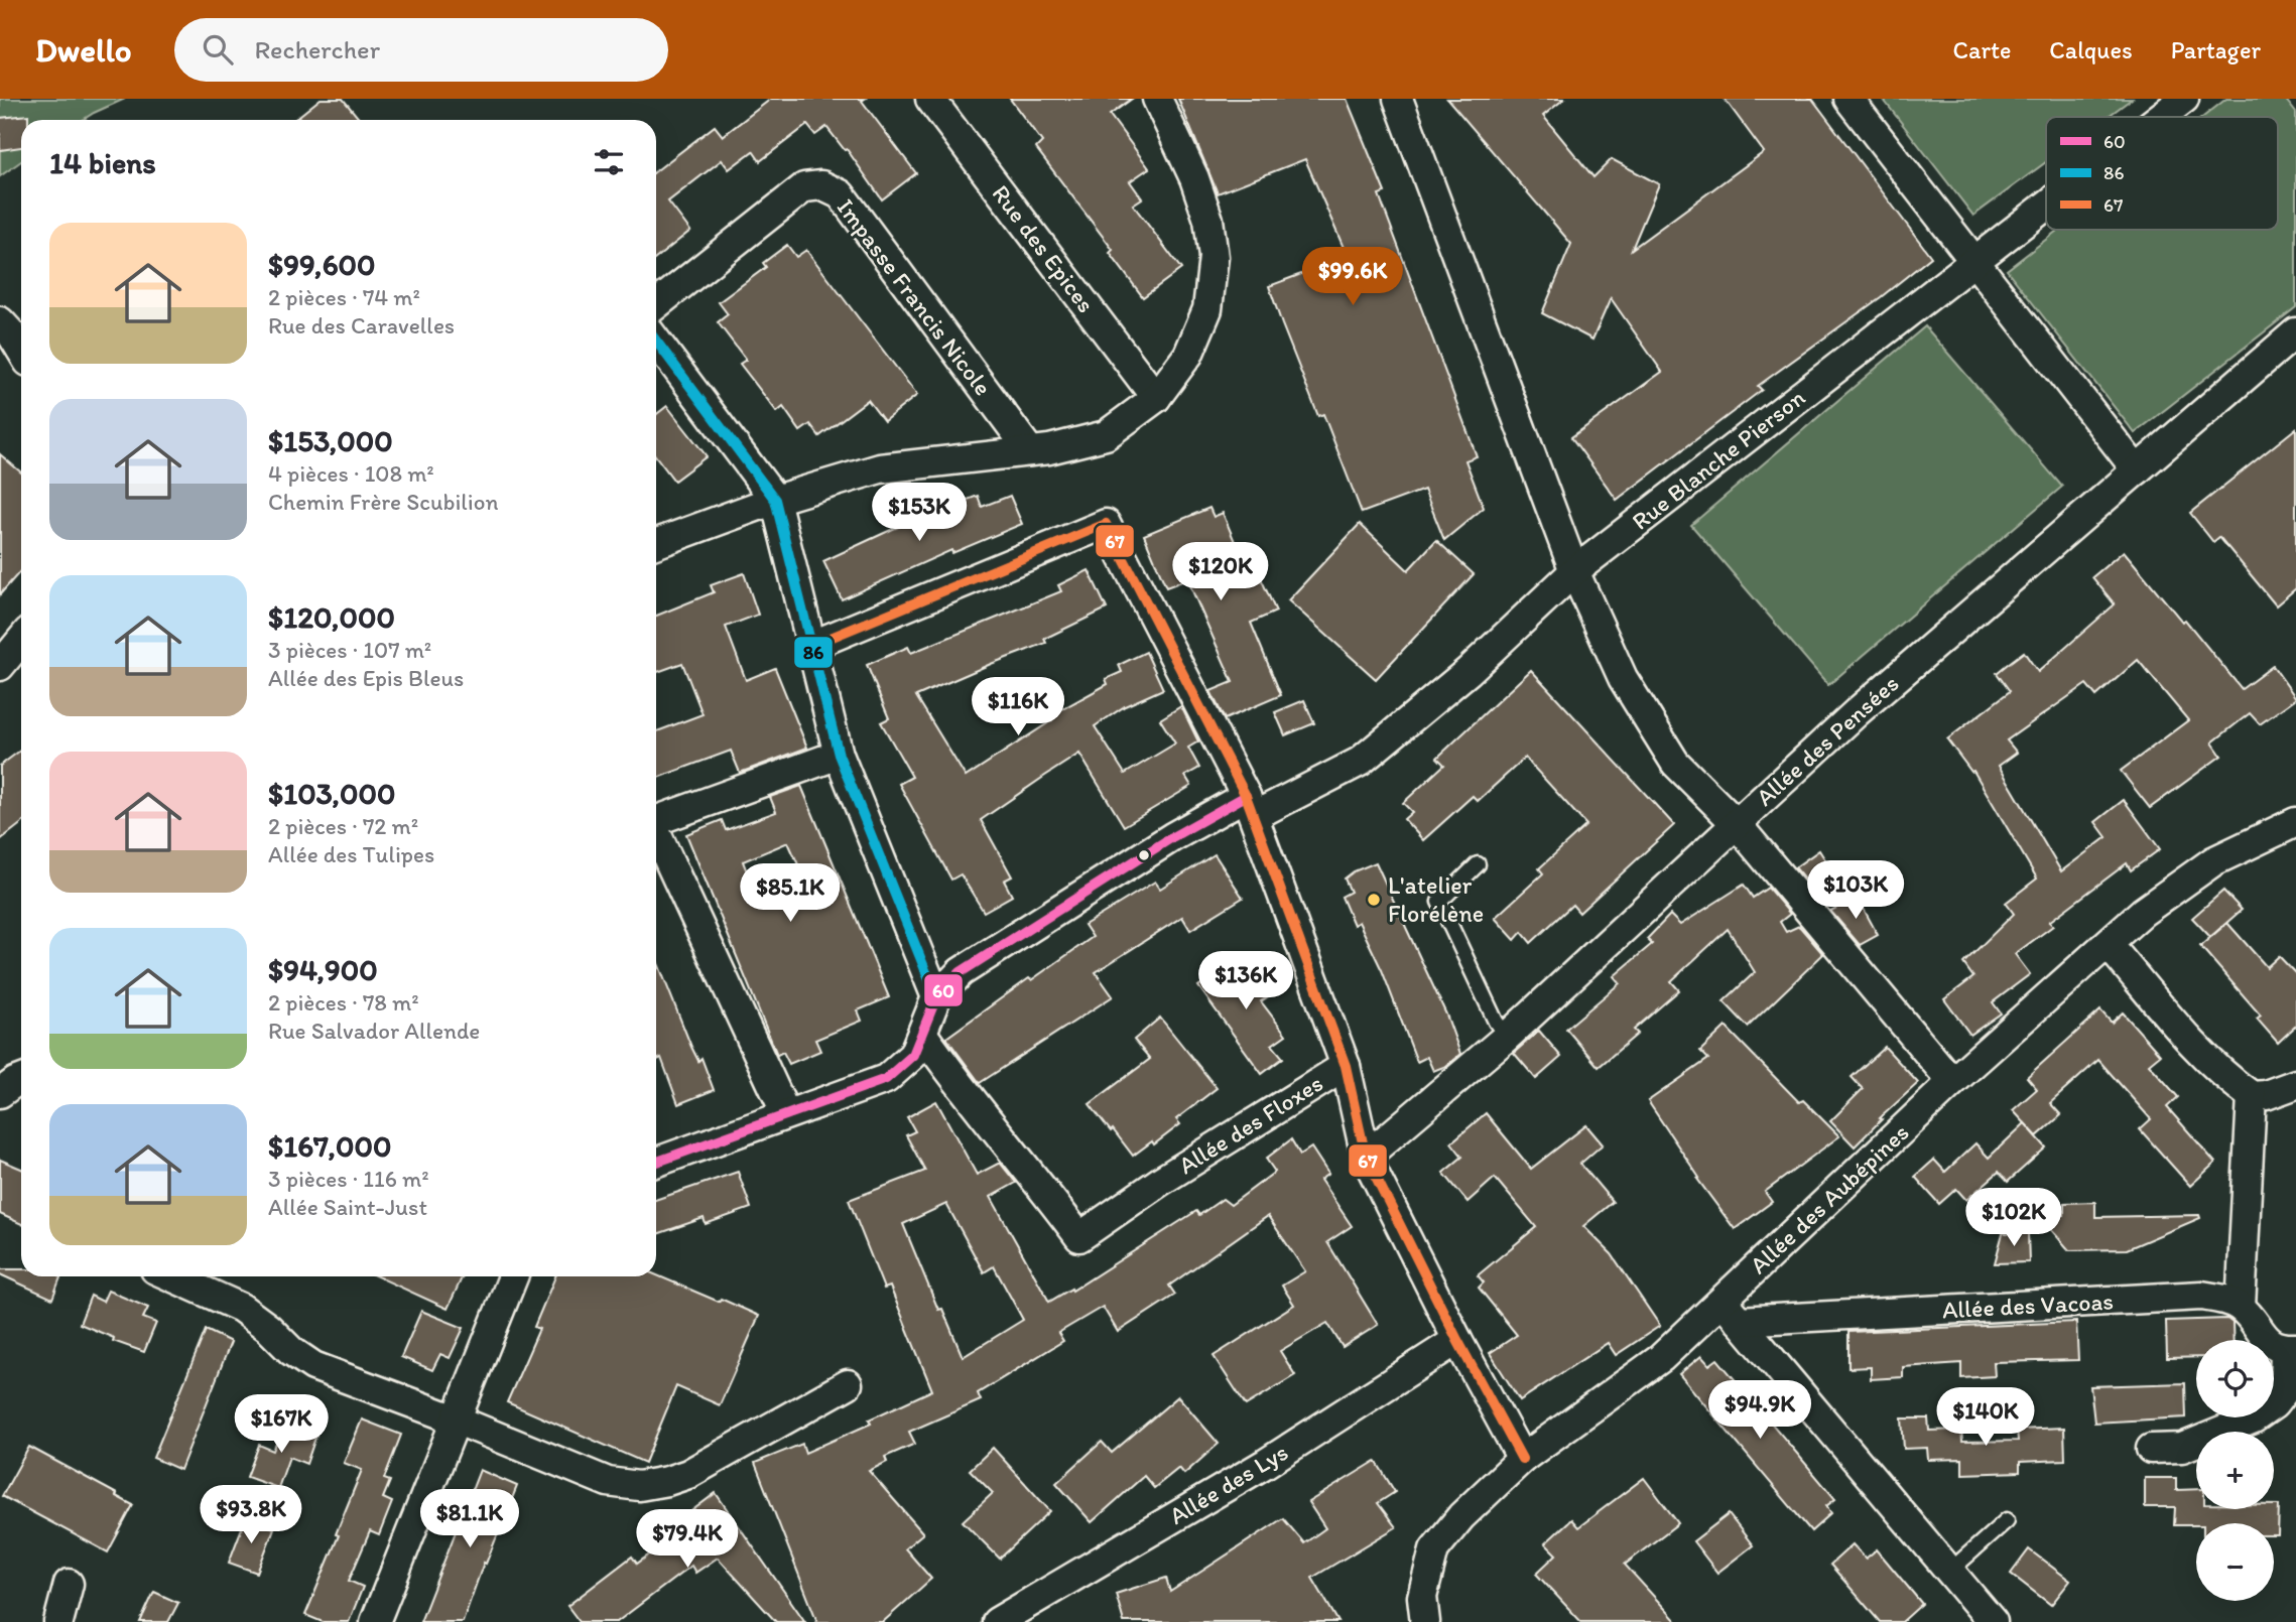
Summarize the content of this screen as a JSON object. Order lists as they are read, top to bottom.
{
  "streets": {
    "street": [
      "Rue des Epices",
      "Impasse Francis Nicole",
      "Rue Blanche Pierson",
      "Allée des Pensées",
      "Allée des Floxes",
      "Allée des Aubépines",
      "Allée des Vacoas",
      "Allée des Lys"
    ]
  },
  "crossings": [
    ["Allée des Pensées", "Allée des Floxes"],
    ["Allée des Floxes", "Allée des Aubépines"],
    ["Allée des Floxes", "Allée des Lys"],
    ["Allée des Aubépines", "Allée des Vacoas"]
  ],
  "places": ["L'atelier Florélène"],
  "lines": ["transit line 86", "transit line 67", "transit line 60"],
  "legend": ["60", "86", "67"],
  "page": {
    "header": "Dwello",
    "search": "Rechercher",
    "nav": ["Carte", "Calques", "Partager"],
    "heading": "14 biens",
    "list": [
      {
        "name": "$99,600",
        "note": "2 pièces · 74 m² · Rue des Caravelles"
      },
      {
        "name": "$153,000",
        "note": "4 pièces · 108 m² · Chemin Frère Scubilion"
      },
      {
        "name": "$120,000",
        "note": "3 pièces · 107 m² · Allée des Epis Bleus"
      },
      {
        "name": "$103,000",
        "note": "2 pièces · 72 m² · Allée des Tulipes"
      },
      {
        "name": "$94,900",
        "note": "2 pièces · 78 m² · Rue Salvador Allende"
      },
      {
        "name": "$167,000",
        "note": "3 pièces · 116 m² · Allée Saint-Just"
      }
    ],
    "price": [
      "$99.6K",
      "$153K",
      "$120K",
      "$116K",
      "$103K",
      "$85.1K",
      "$136K",
      "$102K",
      "$94.9K",
      "$140K",
      "$167K",
      "$93.8K",
      "$81.1K",
      "$79.4K"
    ],
    "map_buttons": ["+", "−"]
  }
}
